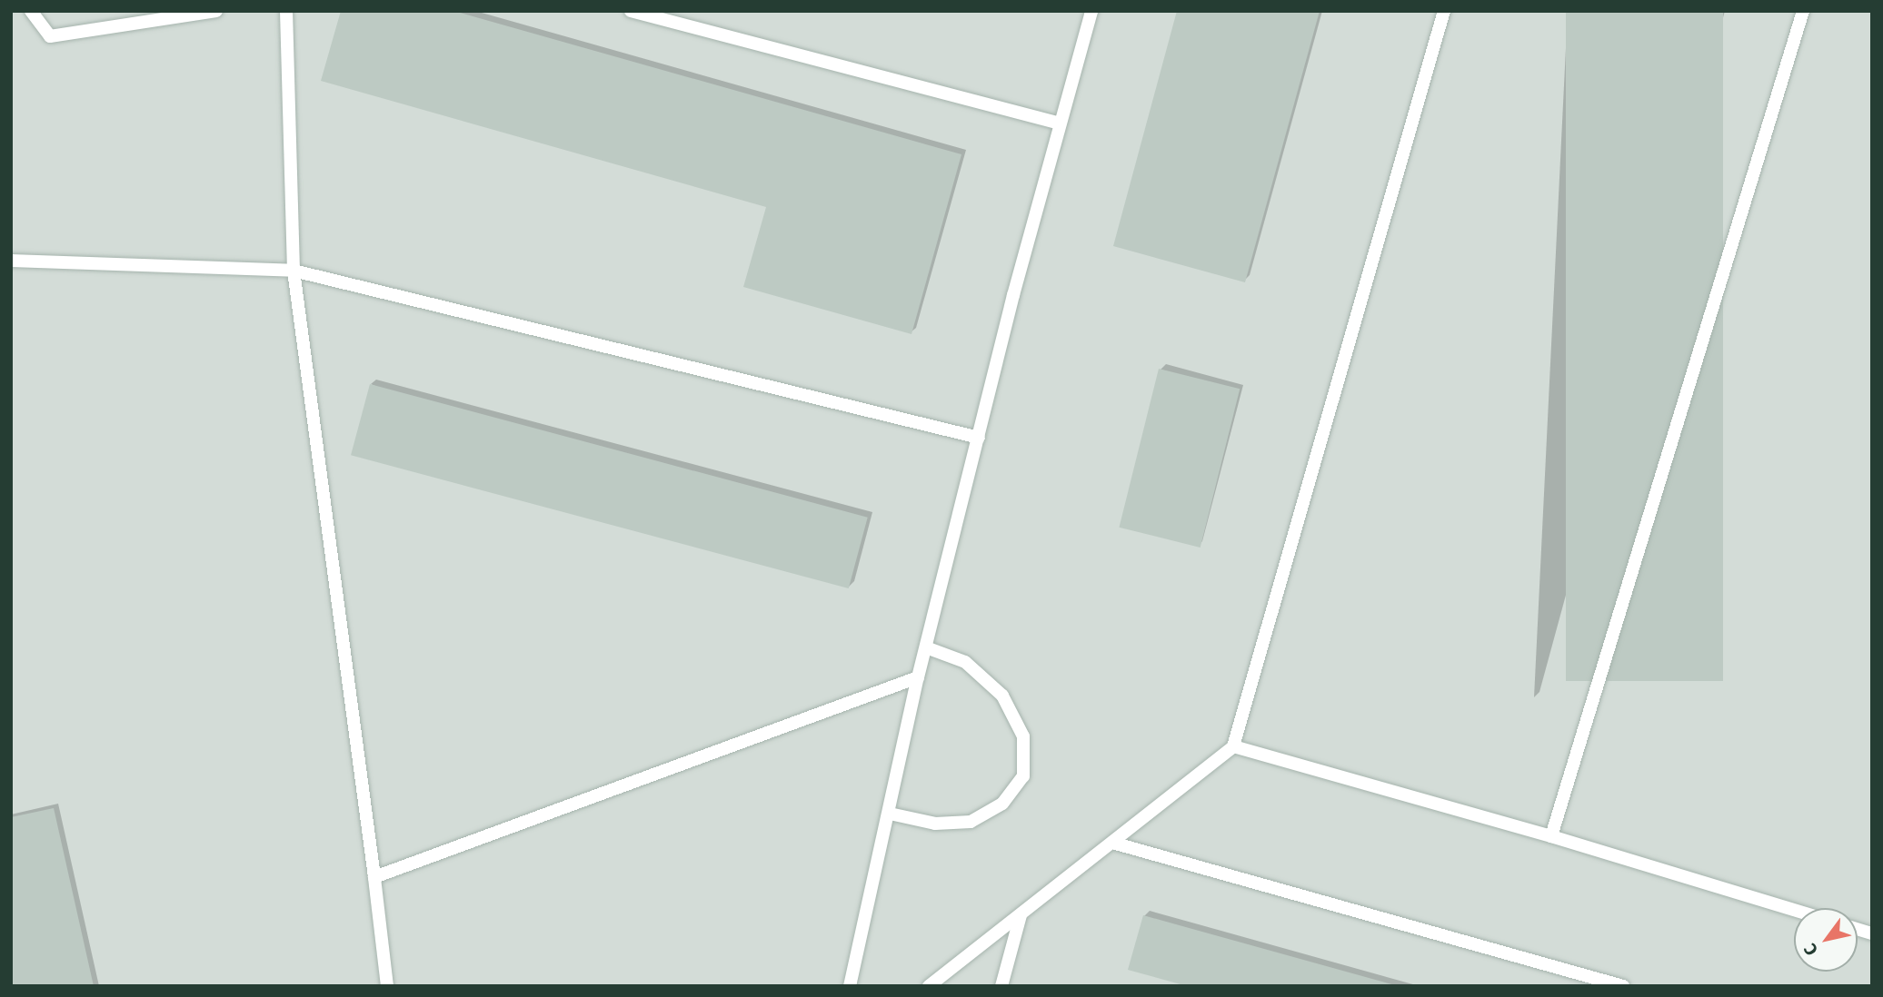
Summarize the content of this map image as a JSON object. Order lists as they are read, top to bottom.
{
  "north": "bottom left"
}
